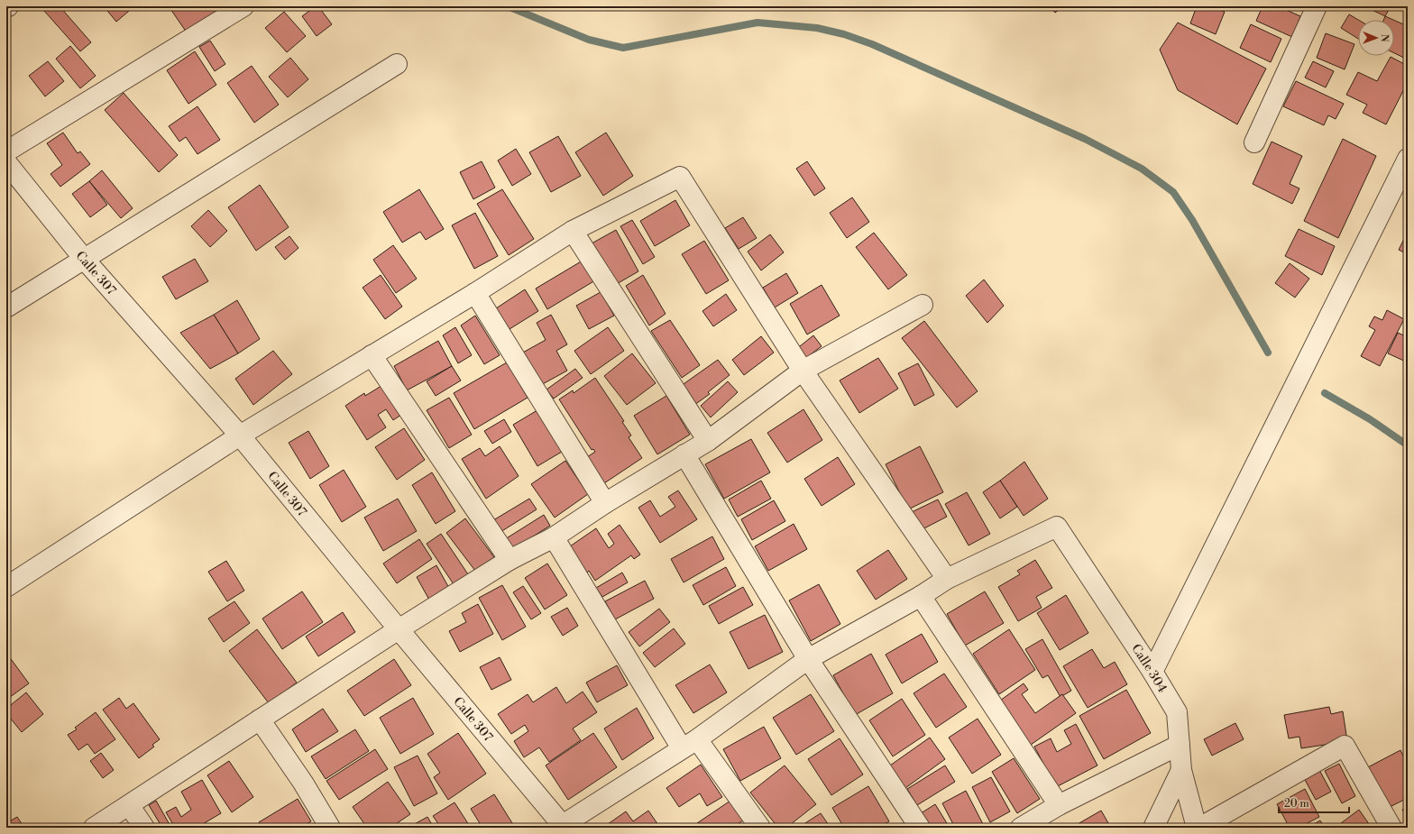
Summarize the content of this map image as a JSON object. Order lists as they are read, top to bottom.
{
  "streets": {
    "street": ["Calle 307", "Calle 304"]
  },
  "scale_bar": "20 m",
  "north": "right"
}
